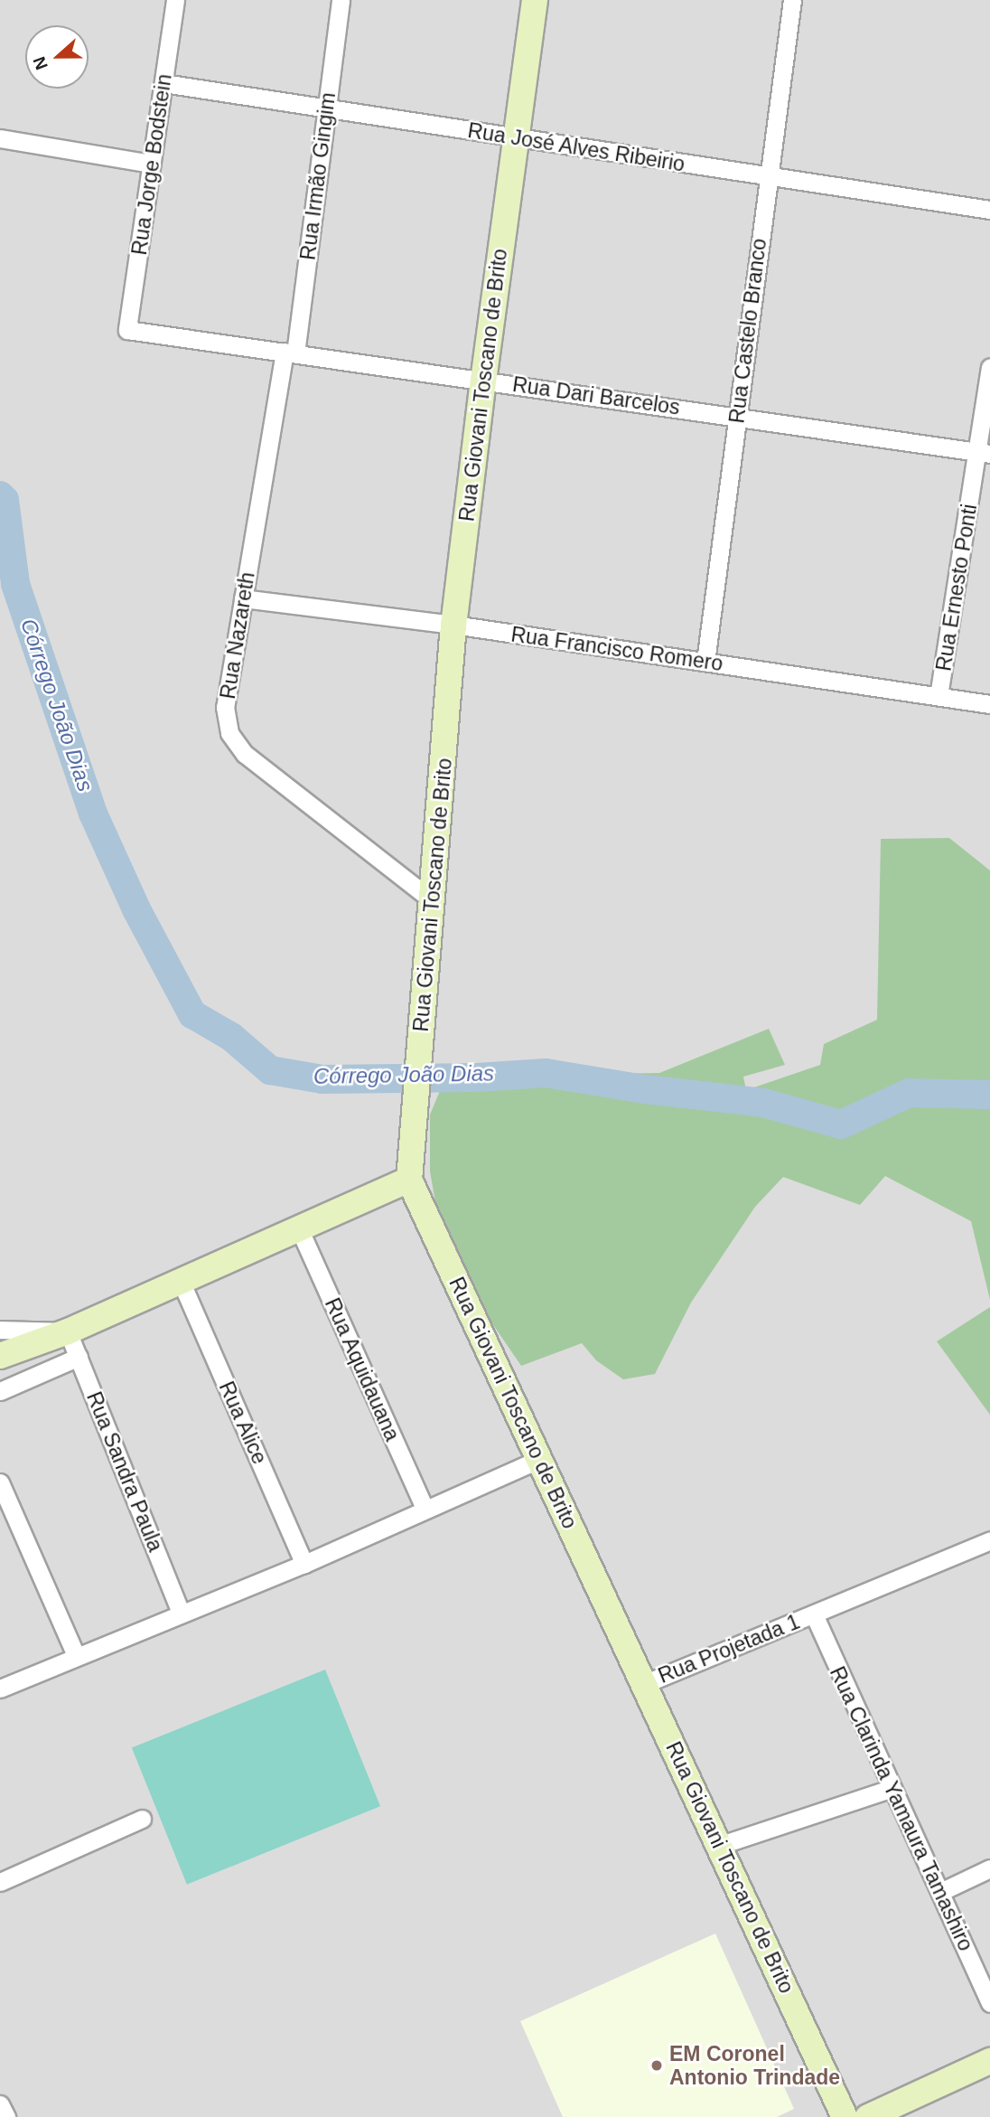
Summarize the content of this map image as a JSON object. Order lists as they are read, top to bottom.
{
  "streets": {
    "main road": ["Rua Giovani Toscano de Brito"],
    "street": [
      "Rua José Alves Ribeirio",
      "Rua Jorge Bodstein",
      "Rua Irmão Gingim",
      "Rua Castelo Branco",
      "Rua Dari Barcelos",
      "Rua Ernesto Ponti",
      "Rua Nazareth",
      "Rua Francisco Romero",
      "Rua Aquidauana",
      "Rua Alice",
      "Rua Sandra Paula",
      "Rua Projetada 1",
      "Rua Clarinda Yamaura Tamashiro"
    ]
  },
  "crossings": [
    ["Rua José Alves Ribeirio", "Rua Jorge Bodstein"],
    ["Rua José Alves Ribeirio", "Rua Irmão Gingim"],
    ["Rua José Alves Ribeirio", "Rua Castelo Branco"],
    ["Rua José Alves Ribeirio", "Rua Giovani Toscano de Brito"],
    ["Rua Jorge Bodstein", "Rua Dari Barcelos"],
    ["Rua Irmão Gingim", "Rua Dari Barcelos"],
    ["Rua Irmão Gingim", "Rua Nazareth"],
    ["Rua Castelo Branco", "Rua Dari Barcelos"],
    ["Rua Castelo Branco", "Rua Francisco Romero"],
    ["Rua Giovani Toscano de Brito", "Rua Dari Barcelos"],
    ["Rua Giovani Toscano de Brito", "Rua Nazareth"],
    ["Rua Giovani Toscano de Brito", "Rua Francisco Romero"],
    ["Rua Giovani Toscano de Brito", "Rua Projetada 1"],
    ["Rua Dari Barcelos", "Rua Ernesto Ponti"],
    ["Rua Dari Barcelos", "Rua Nazareth"],
    ["Rua Ernesto Ponti", "Rua Francisco Romero"],
    ["Rua Nazareth", "Rua Francisco Romero"],
    ["Rua Projetada 1", "Rua Clarinda Yamaura Tamashiro"]
  ],
  "water": ["Córrego João Dias"],
  "places": ["EM Coronel Antonio Trindade"],
  "north": "left"
}
